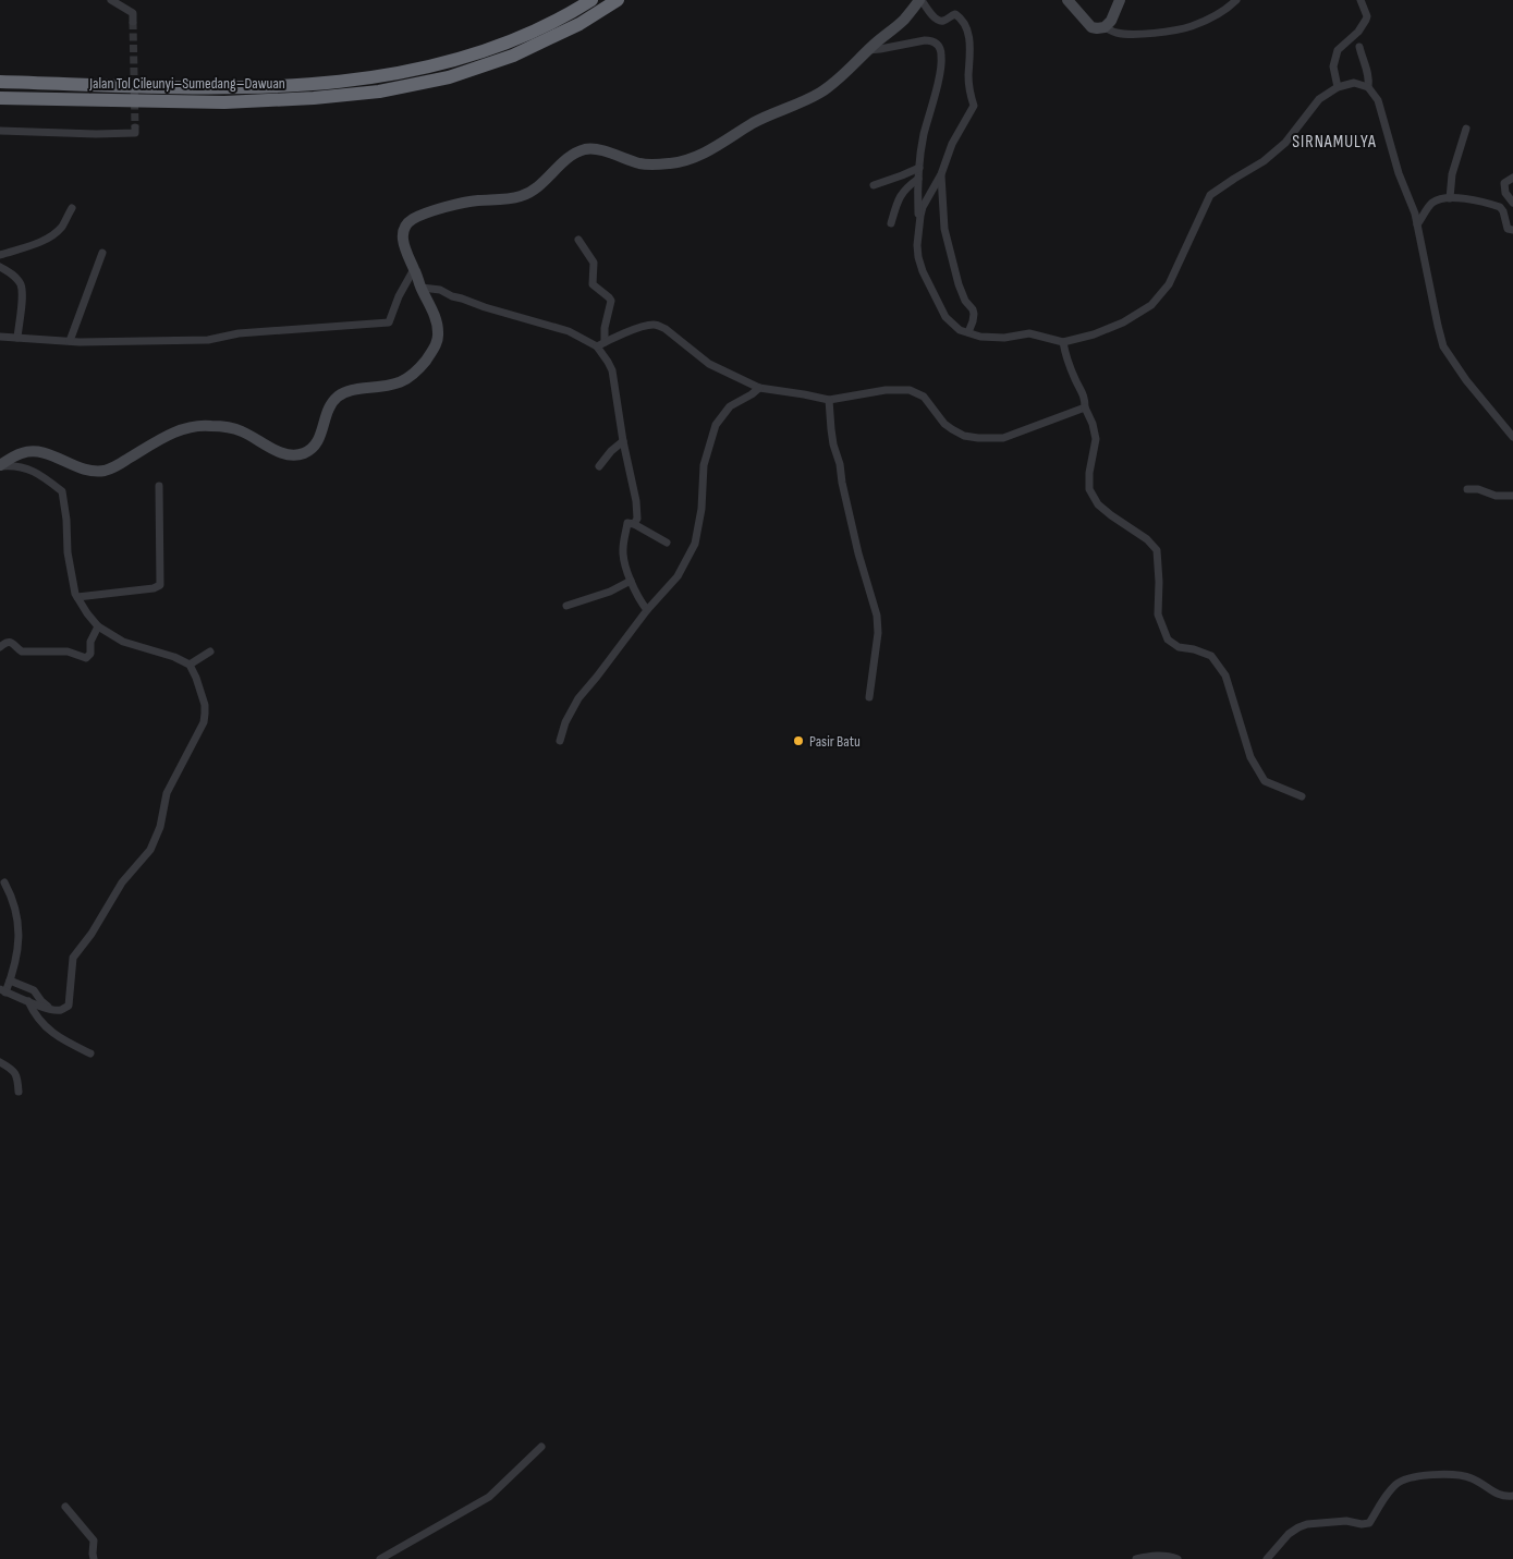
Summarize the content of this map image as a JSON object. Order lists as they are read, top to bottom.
{
  "streets": {
    "highway": ["Jalan Tol Cileunyi–Sumedang–Dawuan"]
  },
  "districts": ["SIRNAMULYA"],
  "places": ["Pasir Batu"]
}
